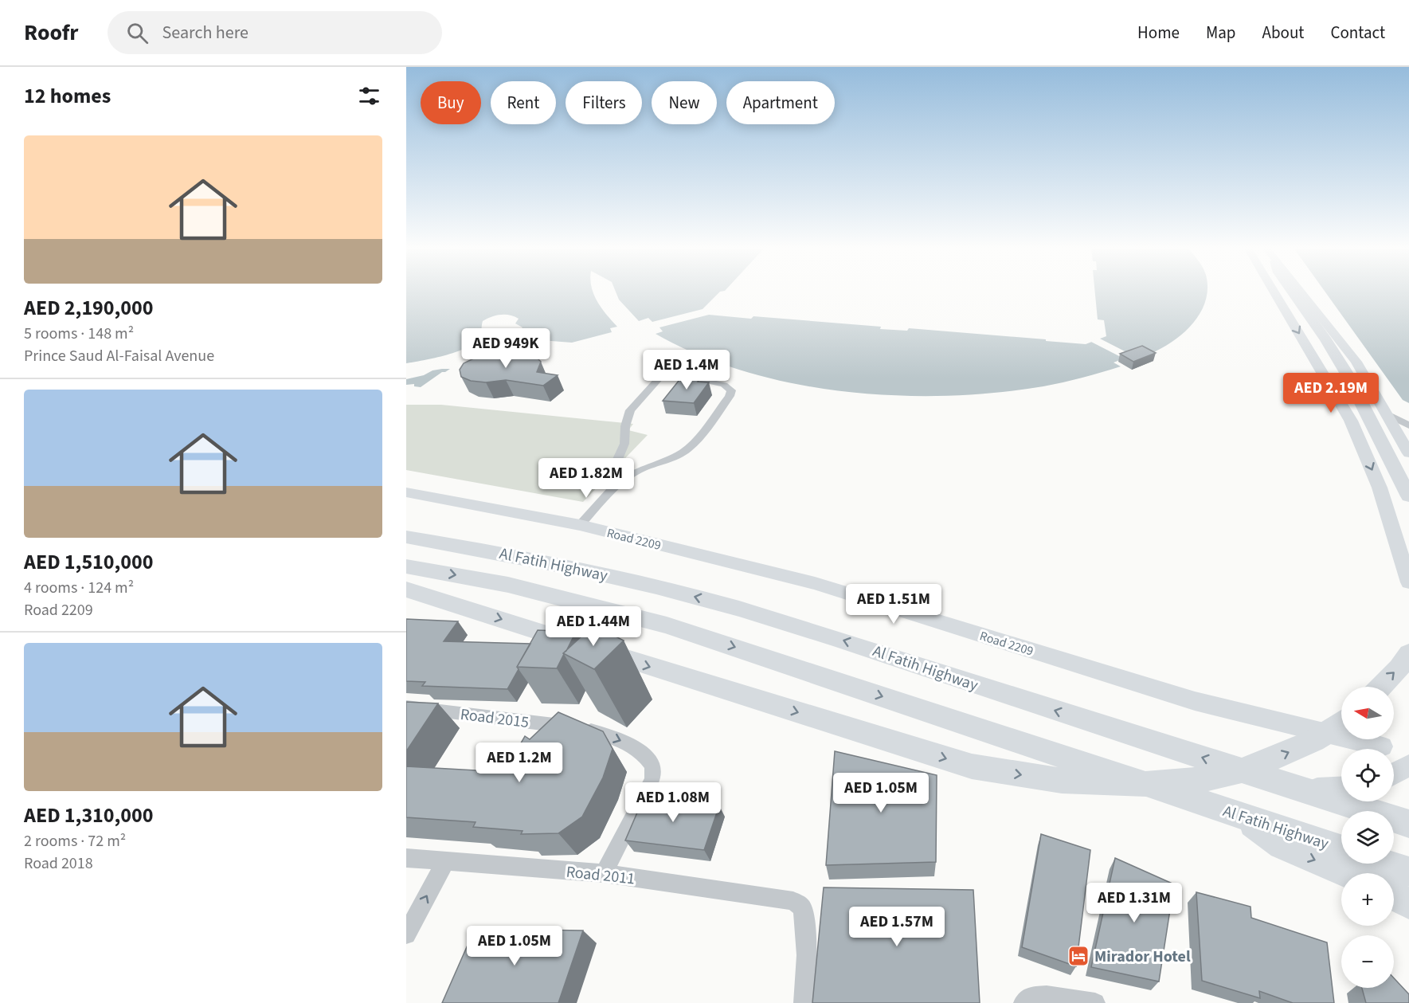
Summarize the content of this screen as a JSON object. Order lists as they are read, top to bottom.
{
  "streets": {
    "main road": ["Al Fatih Highway"],
    "street": ["Road 2209", "Road 2015", "Road 2011"]
  },
  "crossings": [
    ["Road 2015", "Road 2011"]
  ],
  "places": {
    "hotel": ["Mirador Hotel"]
  },
  "north": "left",
  "page": {
    "header": "Roofr",
    "search": "Search here",
    "nav": [
      "Home",
      "Map",
      "About",
      "Contact"
    ],
    "heading": "12 homes",
    "chip": [
      "Buy",
      "Rent",
      "Filters",
      "New",
      "Apartment"
    ],
    "list": [
      {
        "name": "AED 2,190,000",
        "note": "5 rooms · 148 m² · Prince Saud Al-Faisal Avenue"
      },
      {
        "name": "AED 1,510,000",
        "note": "4 rooms · 124 m² · Road 2209"
      },
      {
        "name": "AED 1,310,000",
        "note": "2 rooms · 72 m² · Road 2018"
      }
    ],
    "price": [
      "AED 949K",
      "AED 1.4M",
      "AED 2.19M",
      "AED 1.82M",
      "AED 1.51M",
      "AED 1.44M",
      "AED 1.2M",
      "AED 1.05M",
      "AED 1.08M",
      "AED 1.31M",
      "AED 1.57M",
      "AED 1.05M"
    ],
    "map_buttons": ["+", "−"]
  }
}
